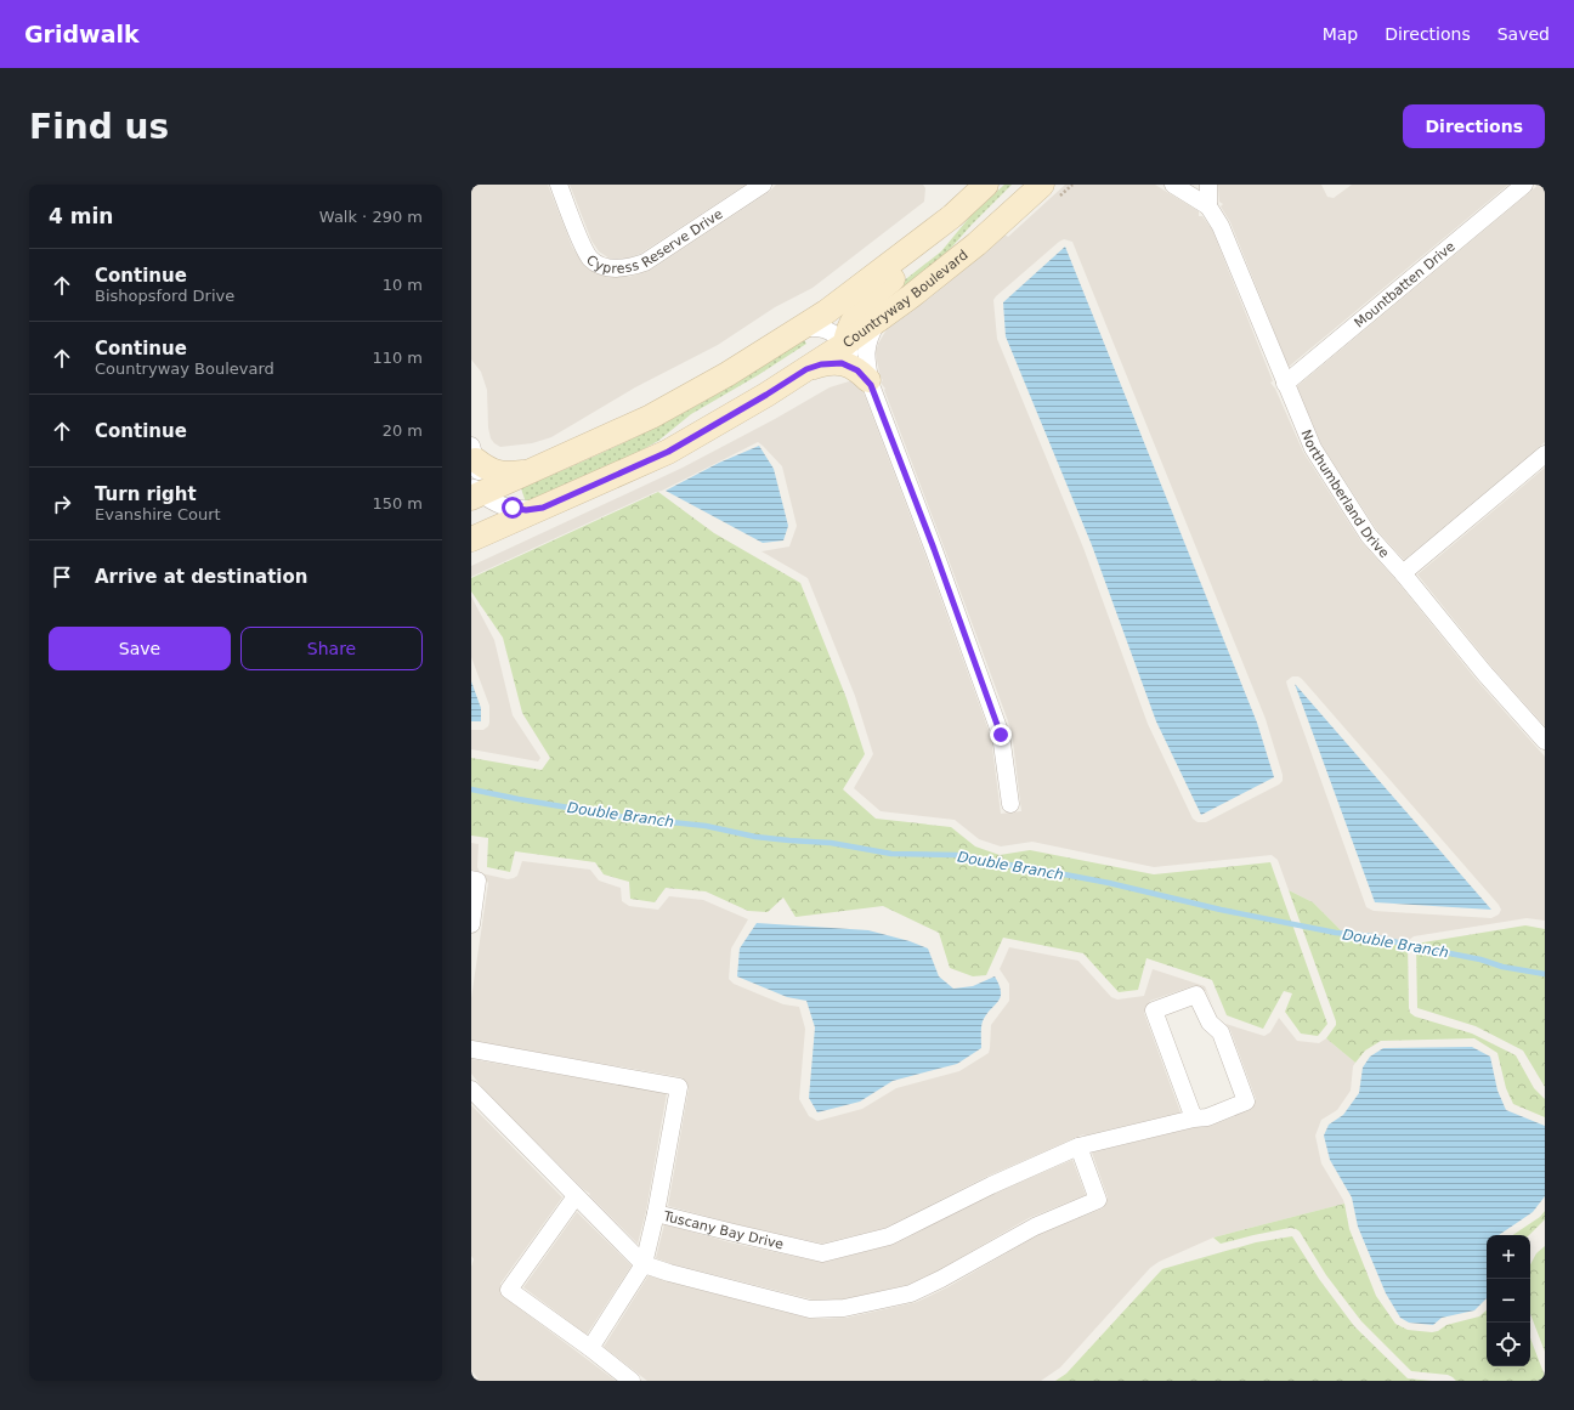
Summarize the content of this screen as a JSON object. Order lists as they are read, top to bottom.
{
  "streets": {
    "street": [
      "Cypress Reserve Drive",
      "Mountbatten Drive",
      "Countryway Boulevard",
      "Northumberland Drive",
      "Tuscany Bay Drive"
    ]
  },
  "crossings": [
    ["Mountbatten Drive", "Northumberland Drive"]
  ],
  "water": ["Double Branch"],
  "page": {
    "header": "Gridwalk",
    "nav": ["Map", "Directions", "Saved"],
    "buttons": [
      "Directions",
      ["Save", "Share"]
    ],
    "title": "Find us",
    "heading": ["4 min", "Walk · 290 m"],
    "list": [
      ["Continue", "Bishopsford Drive", "10 m"],
      ["Continue", "Countryway Boulevard", "110 m"],
      ["Continue", "20 m"],
      ["Turn right", "Evanshire Court", "150 m"],
      "Arrive at destination"
    ],
    "map_buttons": ["+", "−"]
  }
}
